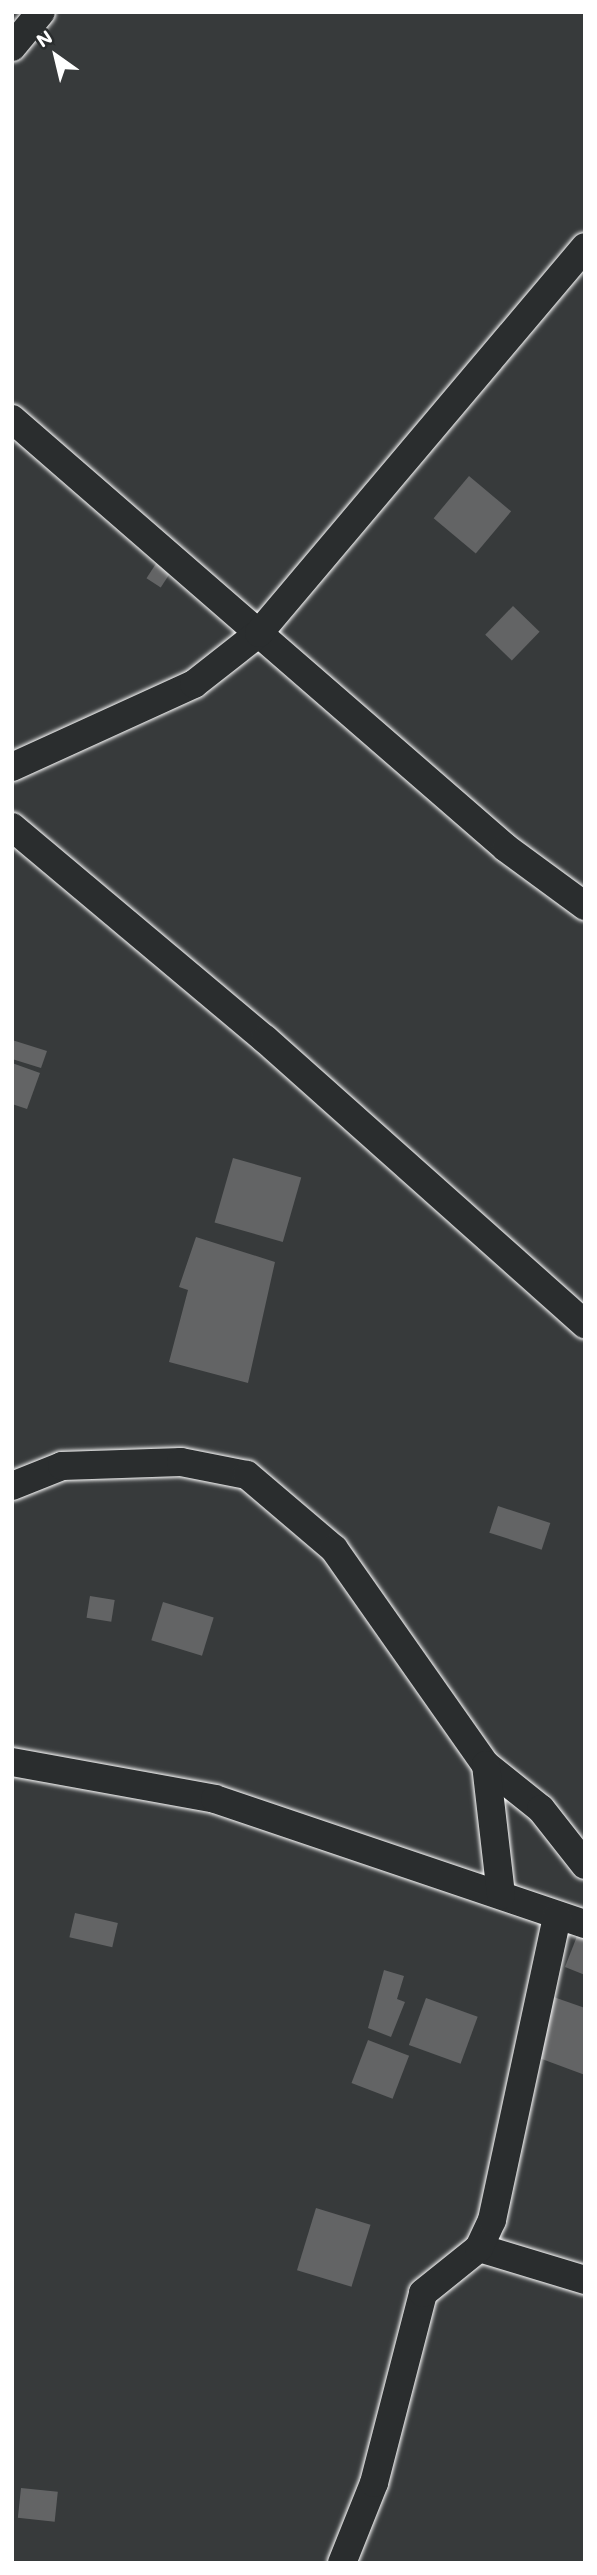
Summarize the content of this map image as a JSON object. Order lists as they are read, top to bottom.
{
  "north": "top left"
}
